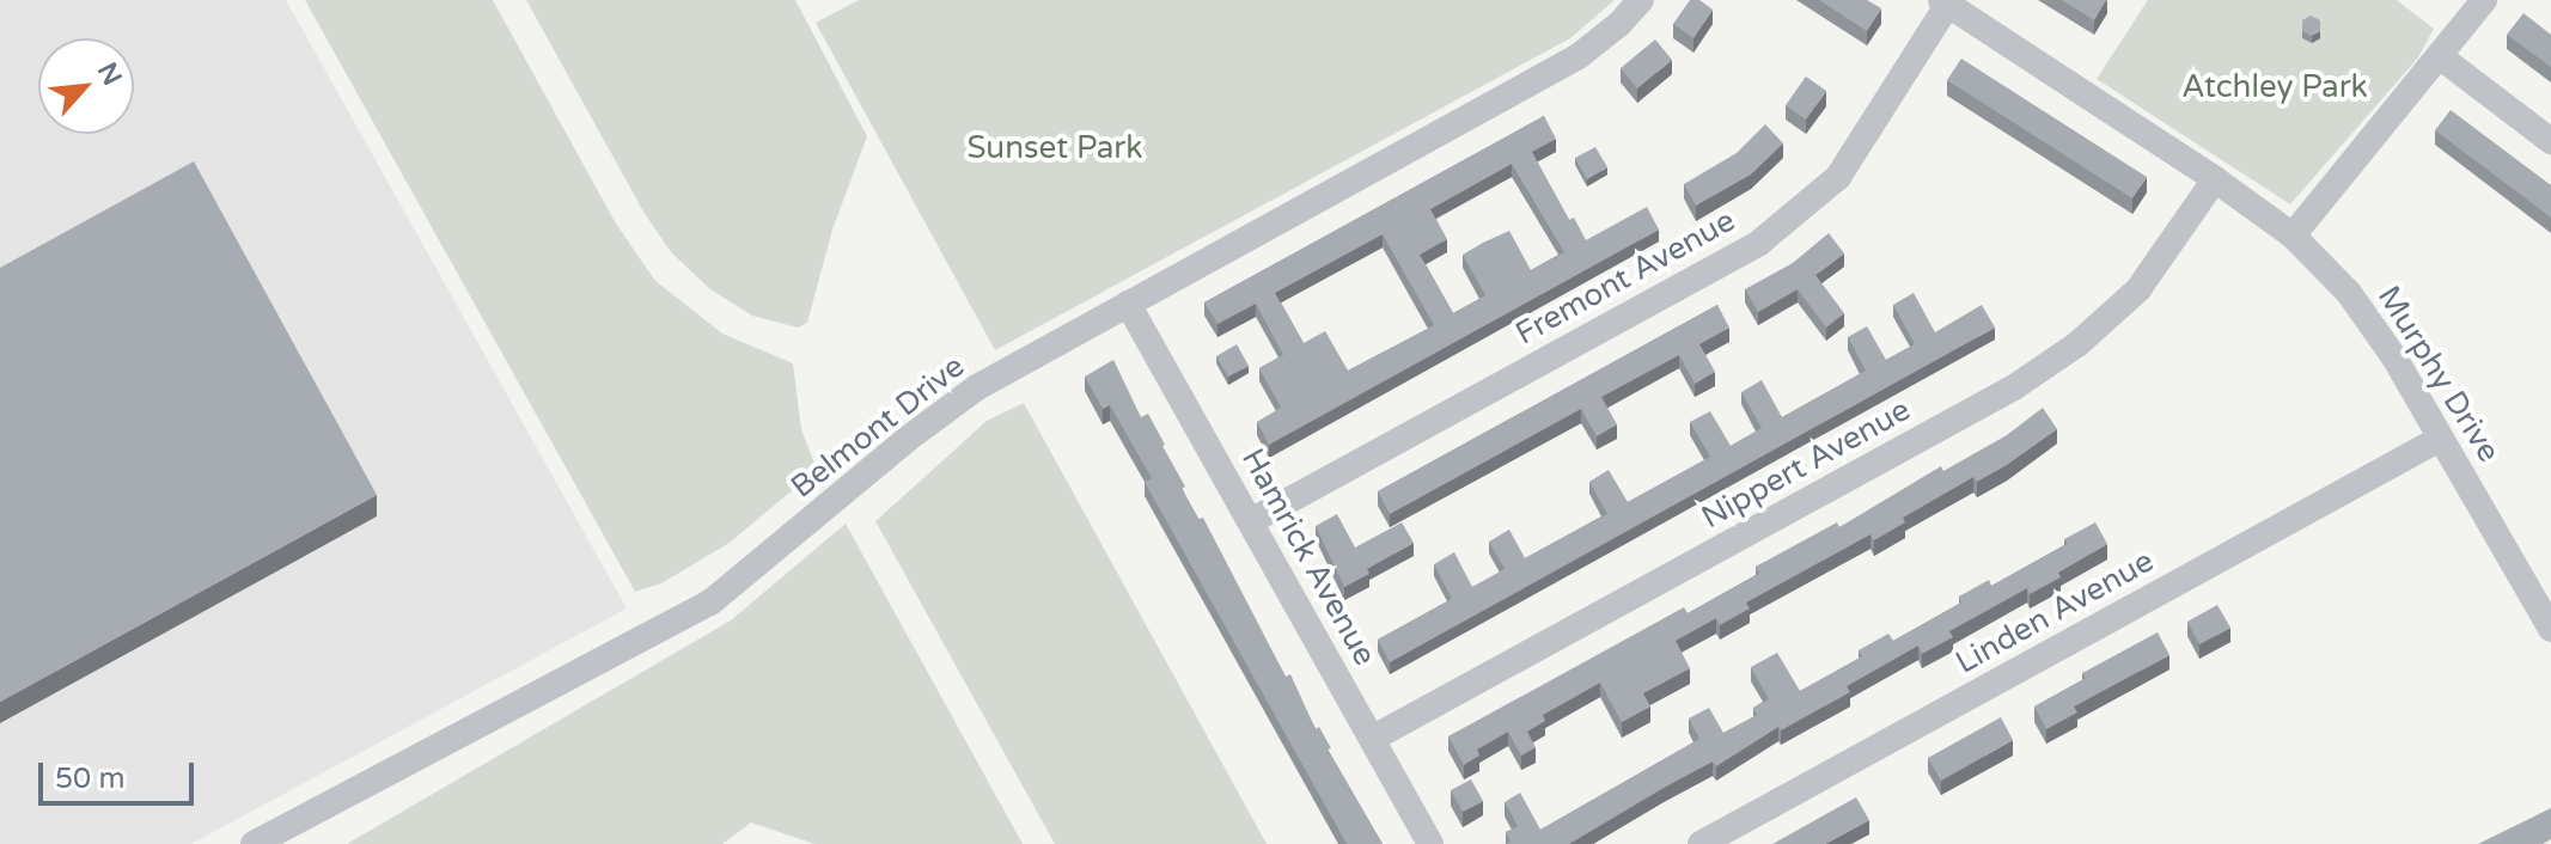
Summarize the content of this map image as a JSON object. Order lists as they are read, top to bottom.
{
  "streets": {
    "street": [
      "Fremont Avenue",
      "Murphy Drive",
      "Belmont Drive",
      "Nippert Avenue",
      "Hamrick Avenue",
      "Linden Avenue"
    ]
  },
  "crossings": [
    ["Fremont Avenue", "Murphy Drive"],
    ["Fremont Avenue", "Hamrick Avenue"],
    ["Murphy Drive", "Nippert Avenue"],
    ["Murphy Drive", "Linden Avenue"],
    ["Belmont Drive", "Hamrick Avenue"],
    ["Nippert Avenue", "Hamrick Avenue"]
  ],
  "parks": ["Atchley Park", "Sunset Park"],
  "scale_bar": "50 m",
  "north": "top right"
}
